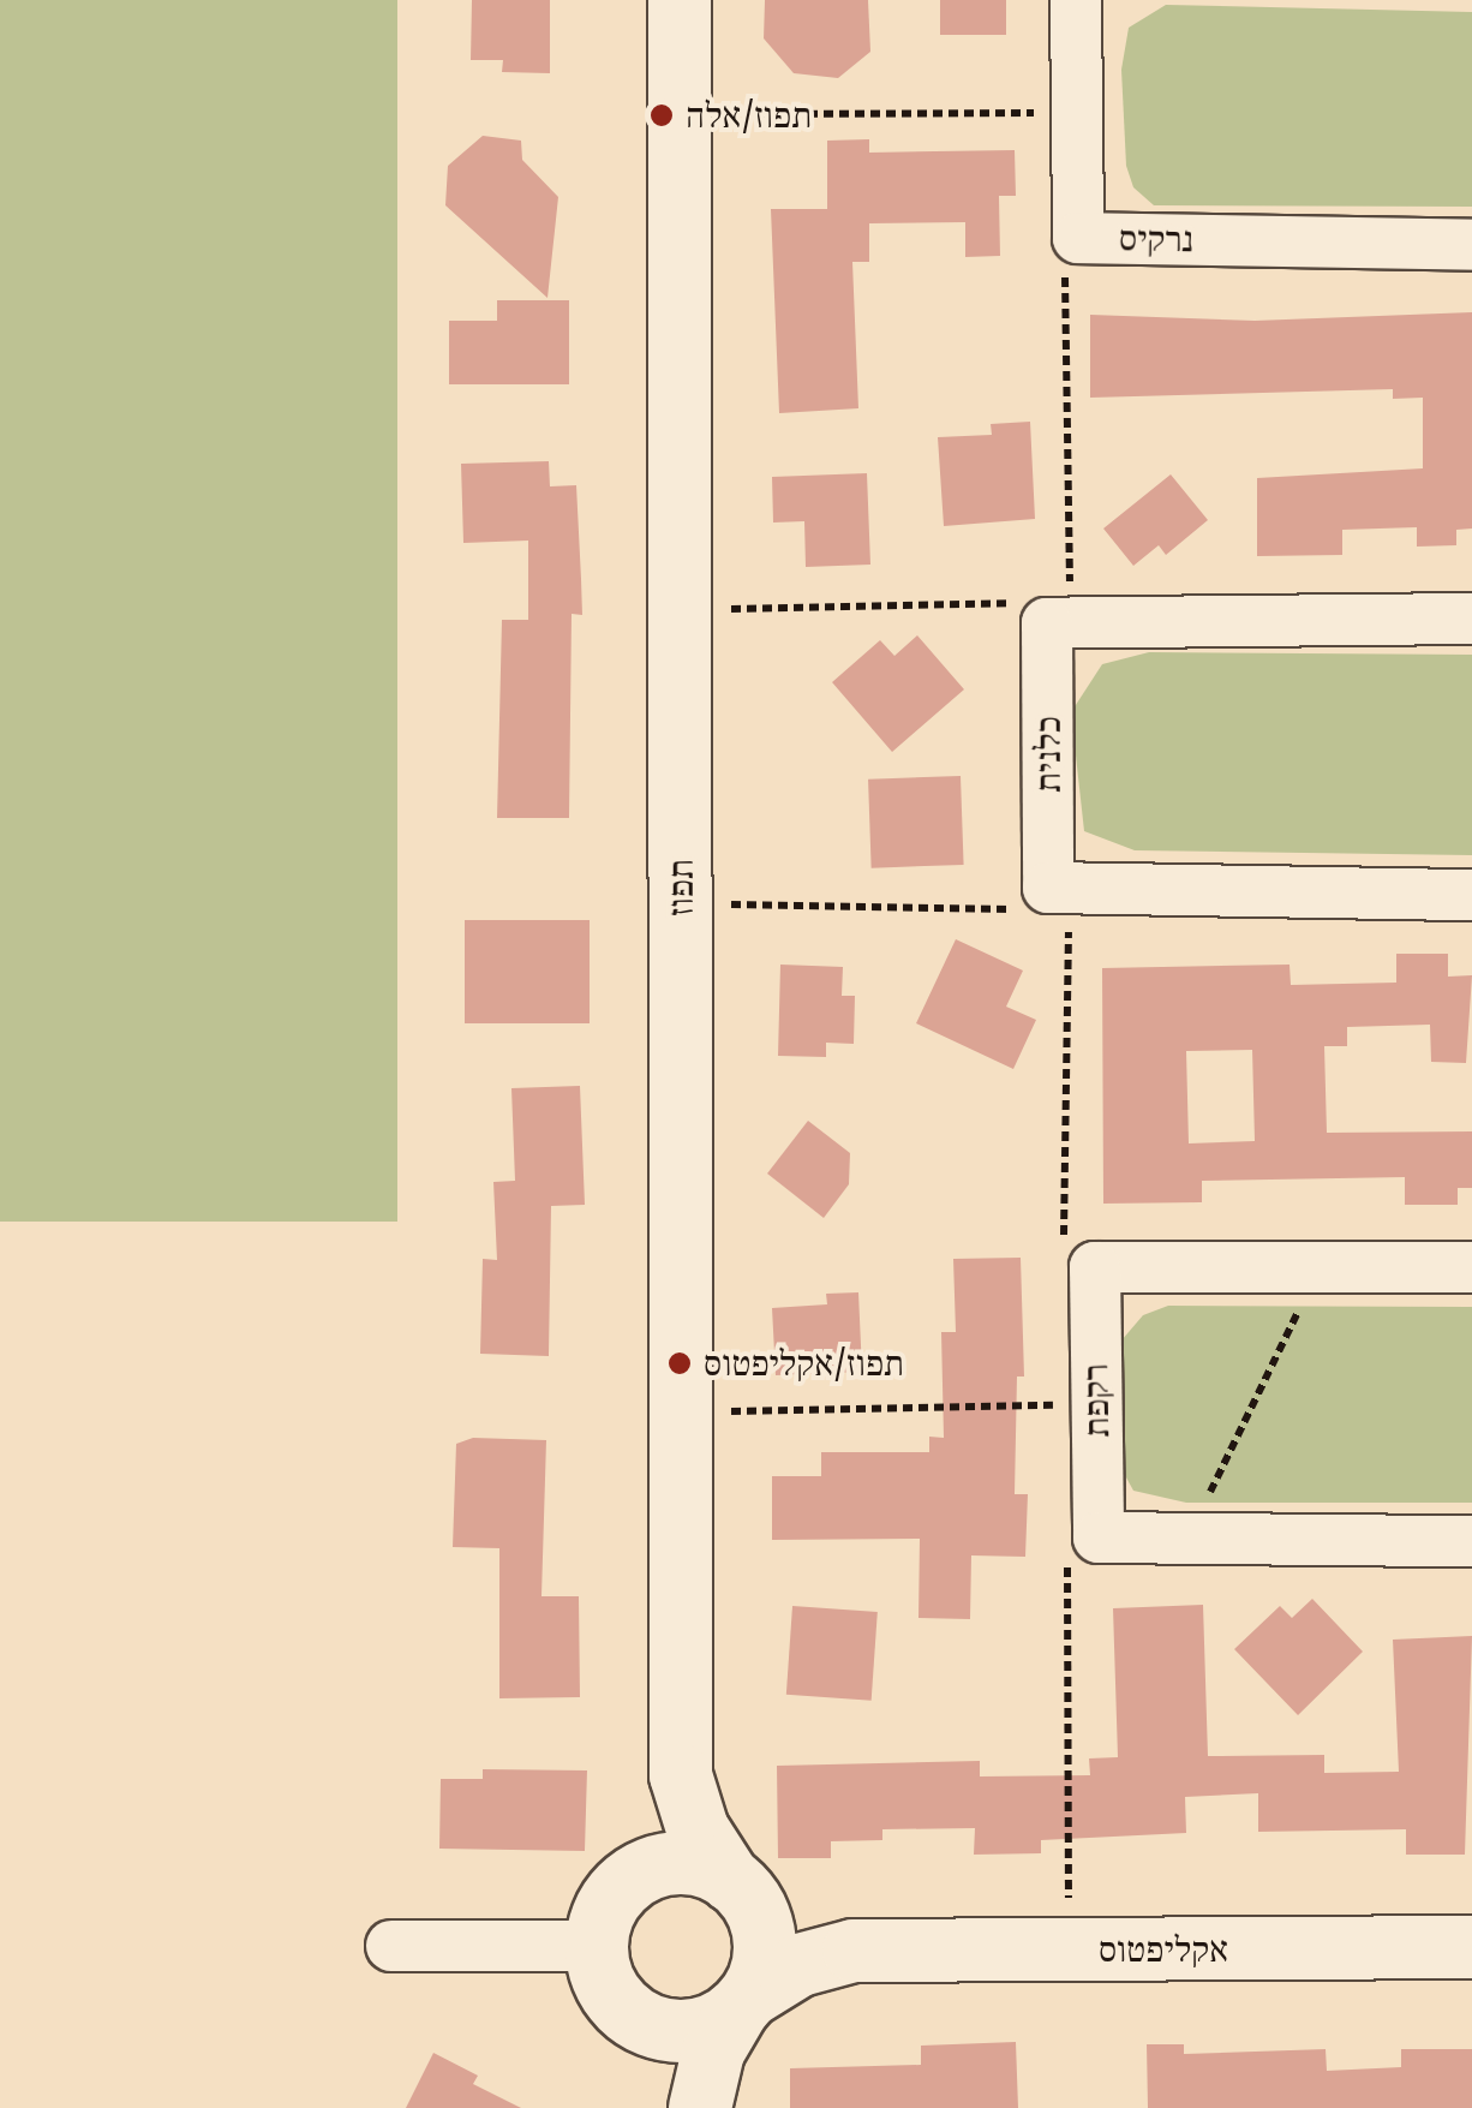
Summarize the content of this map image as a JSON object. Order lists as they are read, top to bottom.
{
  "streets": {
    "street": [
      "נרקיס",
      "כלנית",
      "תפוז",
      "רקפת",
      "אקליפטוס"
    ]
  },
  "crossings": [
    ["תפוז", "אקליפטוס"]
  ],
  "places": ["תפוז/אלה", "תפוז/אקליפטוס"]
}
